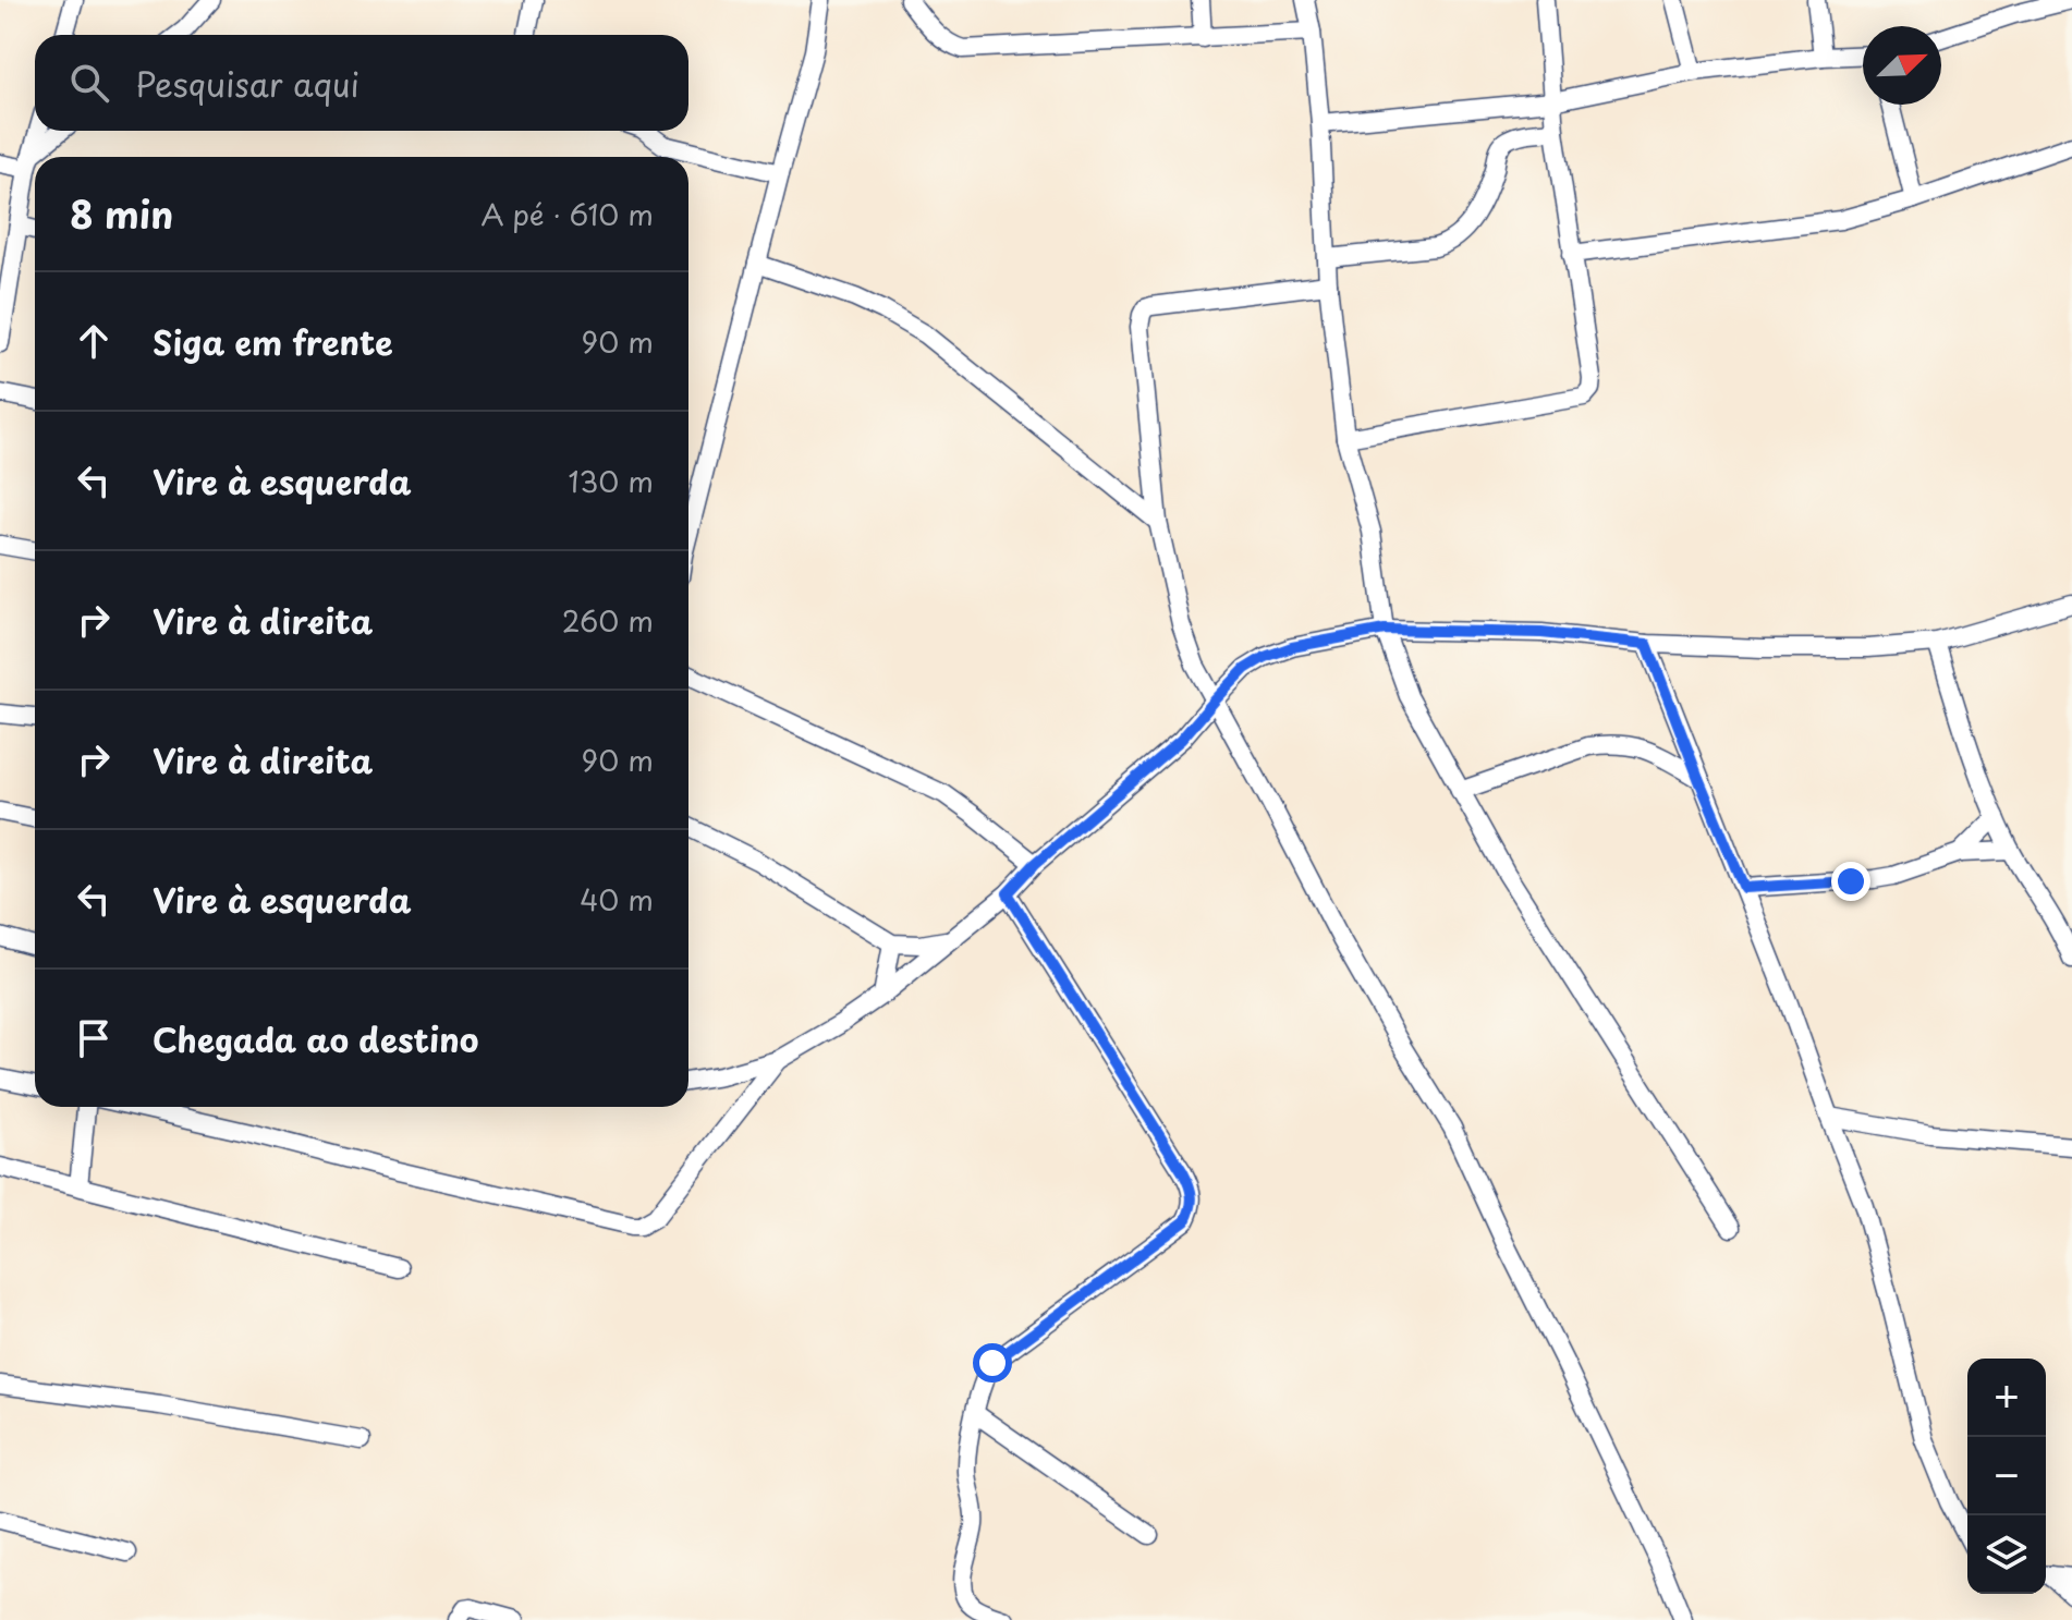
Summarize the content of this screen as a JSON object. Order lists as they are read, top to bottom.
{
  "north": "top right",
  "page": {
    "search": "Pesquisar aqui",
    "heading": ["8 min", "A pé · 610 m"],
    "list": [
      ["Siga em frente", "90 m"],
      ["Vire à esquerda", "130 m"],
      ["Vire à direita", "260 m"],
      ["Vire à direita", "90 m"],
      ["Vire à esquerda", "40 m"],
      "Chegada ao destino"
    ],
    "map_buttons": ["+", "−"]
  }
}
